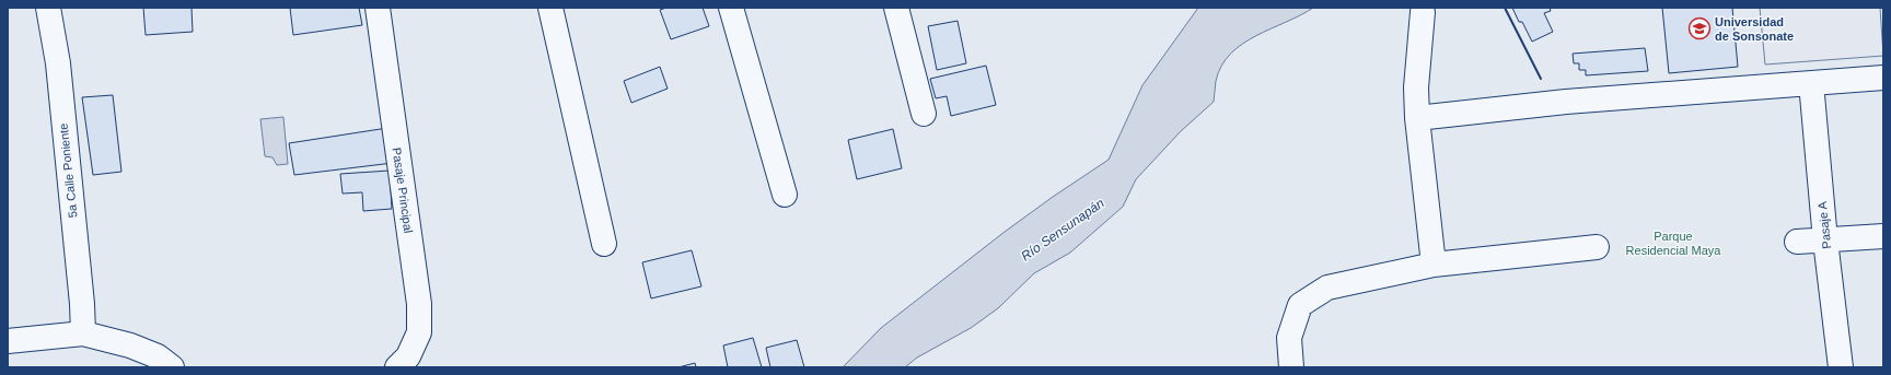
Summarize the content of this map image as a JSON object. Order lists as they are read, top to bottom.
{
  "streets": {
    "street": ["5a Calle Poniente", "Pasaje Principal", "Pasaje A"]
  },
  "water": ["Río Sensunapán"],
  "parks": ["Parque Residencial Maya"],
  "places": {
    "school or university": ["Universidad de Sonsonate"]
  }
}
